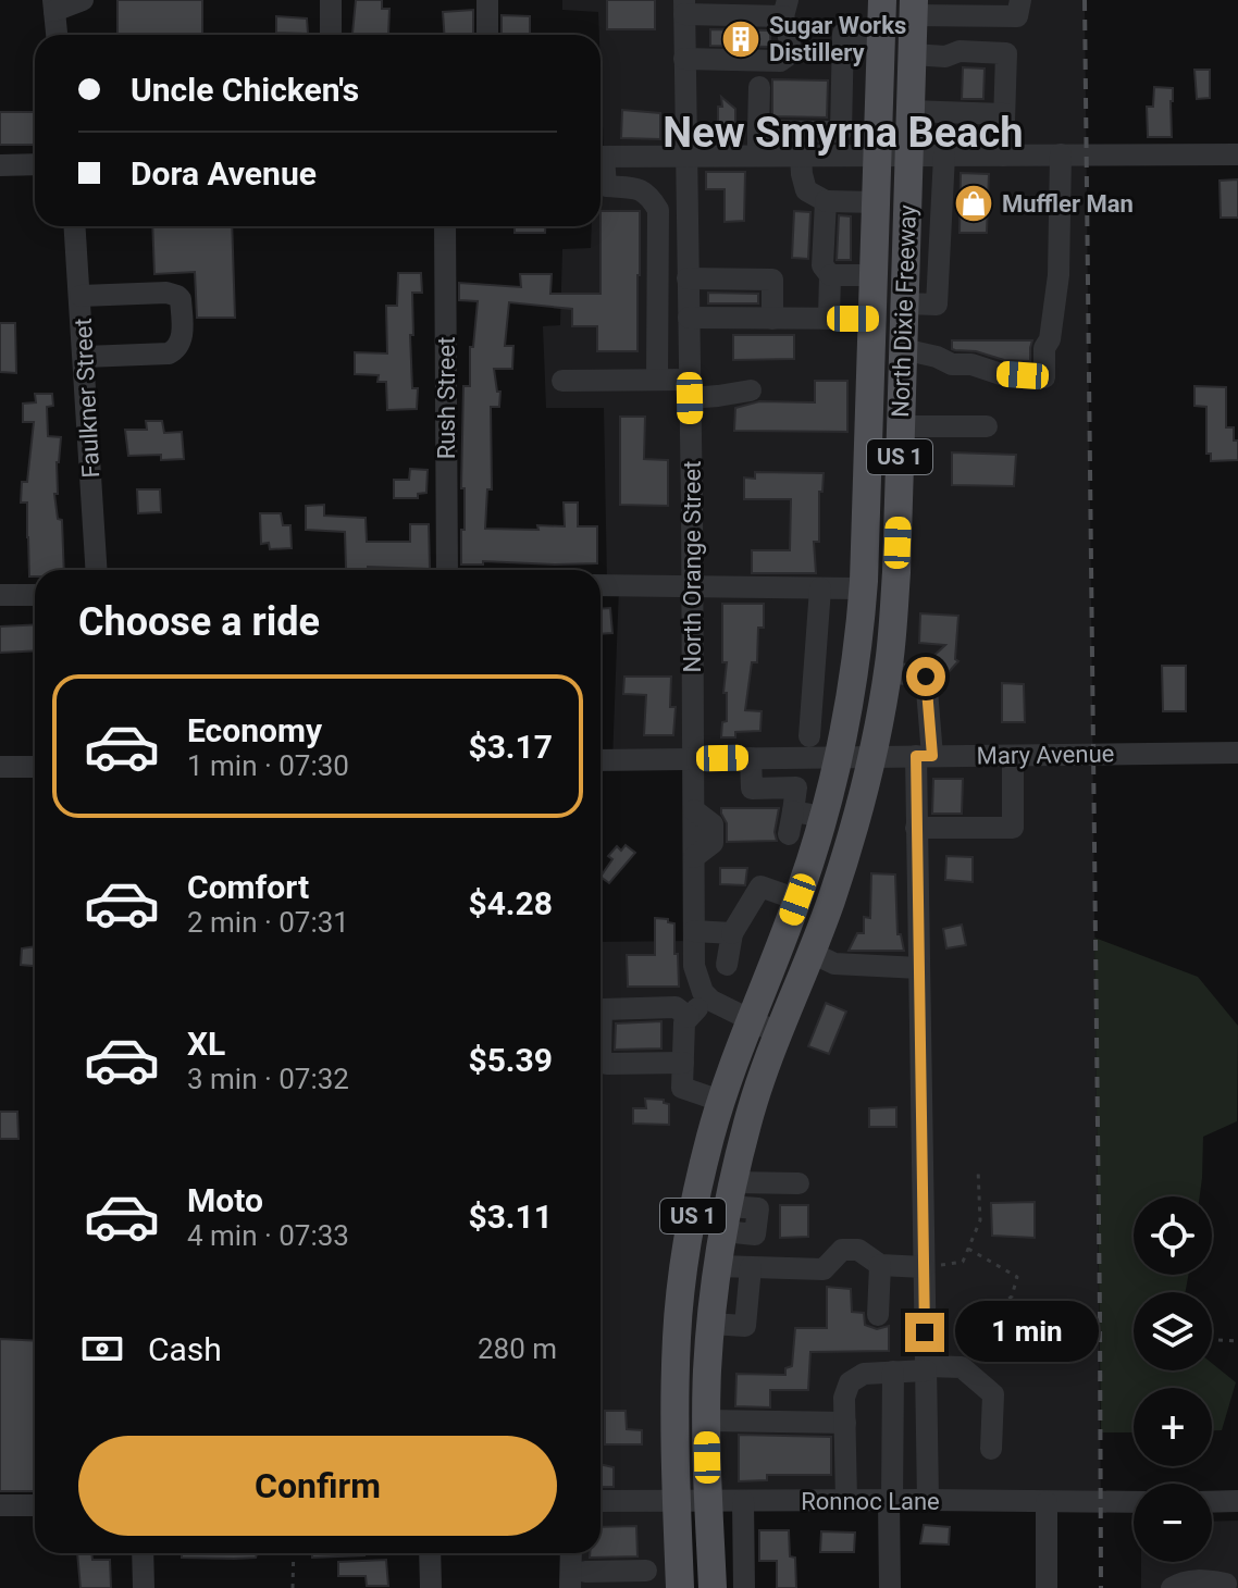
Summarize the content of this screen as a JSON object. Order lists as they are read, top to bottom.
{
  "streets": {
    "main road": ["North Dixie Freeway", "US 1"],
    "street": [
      "Faulkner Street",
      "Rush Street",
      "North Orange Street",
      "Mary Avenue",
      "Ronnoc Lane"
    ]
  },
  "crossings": [
    ["North Dixie Freeway", "Mary Avenue"],
    ["North Dixie Freeway", "Ronnoc Lane"],
    ["North Orange Street", "Mary Avenue"]
  ],
  "districts": ["New Smyrna Beach"],
  "places": {
    "building": ["Sugar Works Distillery"],
    "shop": ["Muffler Man"]
  },
  "page": {
    "banner": ["Uncle Chicken's", "Dora Avenue"],
    "heading": "Choose a ride",
    "list": [
      {
        "name": "Economy",
        "note": "1 min · 07:30",
        "value": "$3.17"
      },
      {
        "name": "Comfort",
        "note": "2 min · 07:31",
        "value": "$4.28"
      },
      {
        "name": "XL",
        "note": "3 min · 07:32",
        "value": "$5.39"
      },
      {
        "name": "Moto",
        "note": "4 min · 07:33",
        "value": "$3.11"
      }
    ],
    "map_buttons": ["+", "−"],
    "bubble": "1 min",
    "pay": ["Cash", "280 m"],
    "buttons": "Confirm"
  }
}
